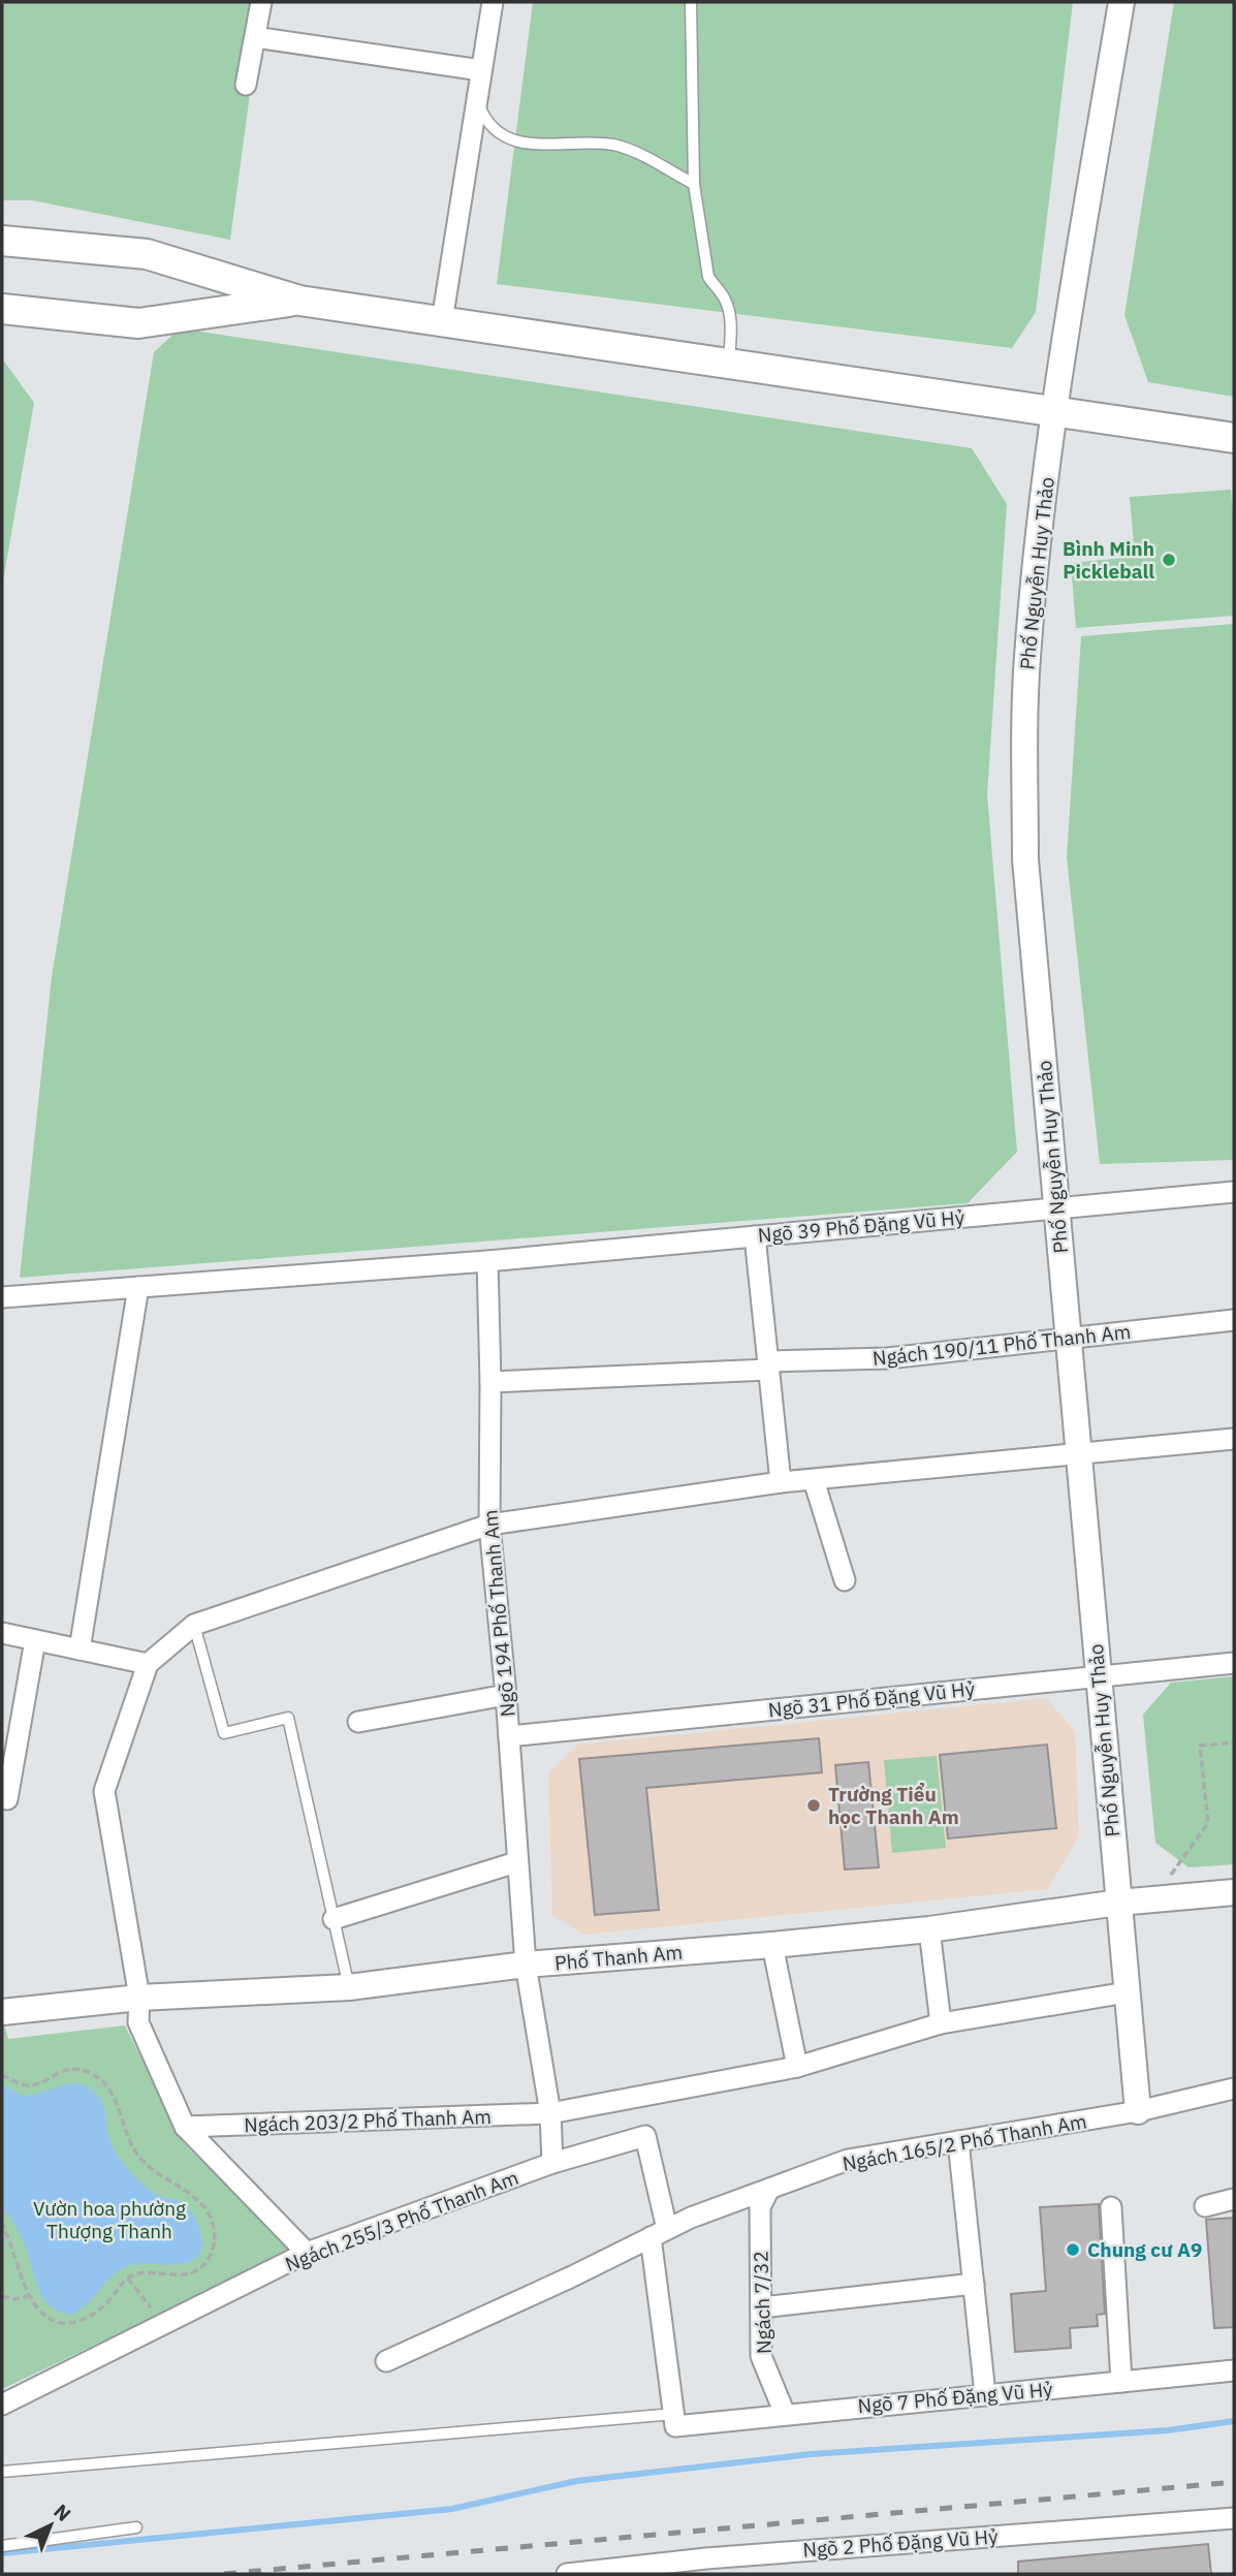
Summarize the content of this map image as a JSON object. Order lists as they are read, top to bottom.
{
  "streets": {
    "street": [
      "Phố Nguyễn Huy Thảo",
      "Ngõ 39 Phố Đặng Vũ Hỷ",
      "Ngách 190/11 Phố Thanh Am",
      "Ngõ 194 Phố Thanh Am",
      "Ngõ 31 Phố Đặng Vũ Hỷ",
      "Phố Thanh Am",
      "Ngách 203/2 Phố Thanh Am",
      "Ngách 165/2 Phố Thanh Am",
      "Ngách 255/3 Phố Thanh Am",
      "Ngách 7/32",
      "Ngõ 7 Phố Đặng Vũ Hỷ",
      "Ngõ 2 Phố Đặng Vũ Hỷ"
    ]
  },
  "crossings": [
    ["Phố Nguyễn Huy Thảo", "Ngõ 39 Phố Đặng Vũ Hỷ"],
    ["Phố Nguyễn Huy Thảo", "Ngách 190/11 Phố Thanh Am"],
    ["Phố Nguyễn Huy Thảo", "Ngõ 31 Phố Đặng Vũ Hỷ"],
    ["Phố Nguyễn Huy Thảo", "Phố Thanh Am"],
    ["Phố Nguyễn Huy Thảo", "Ngách 203/2 Phố Thanh Am"],
    ["Phố Nguyễn Huy Thảo", "Ngách 165/2 Phố Thanh Am"],
    ["Ngõ 39 Phố Đặng Vũ Hỷ", "Ngõ 194 Phố Thanh Am"],
    ["Ngách 190/11 Phố Thanh Am", "Ngõ 194 Phố Thanh Am"],
    ["Ngõ 194 Phố Thanh Am", "Ngõ 31 Phố Đặng Vũ Hỷ"],
    ["Ngõ 194 Phố Thanh Am", "Phố Thanh Am"],
    ["Ngõ 194 Phố Thanh Am", "Ngách 203/2 Phố Thanh Am"],
    ["Ngõ 194 Phố Thanh Am", "Ngách 255/3 Phố Thanh Am"],
    ["Ngách 165/2 Phố Thanh Am", "Ngách 255/3 Phố Thanh Am"],
    ["Ngách 165/2 Phố Thanh Am", "Ngách 7/32"],
    ["Ngách 7/32", "Ngõ 7 Phố Đặng Vũ Hỷ"]
  ],
  "parks": ["Vườn hoa phường Thượng Thanh"],
  "places": ["Bình Minh Pickleball", "Trường Tiểu học Thanh Am", "Chung cư A9"],
  "north": "top right"
}
